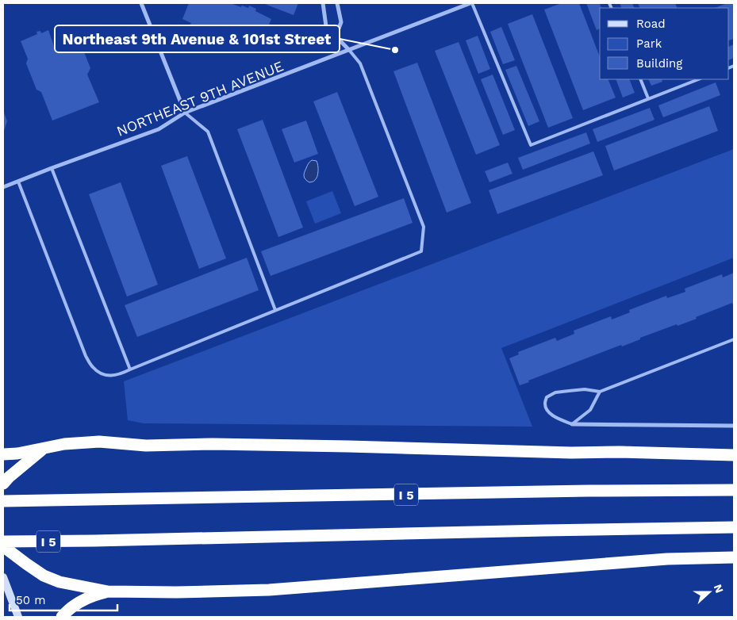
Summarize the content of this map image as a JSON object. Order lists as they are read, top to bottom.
{
  "streets": {
    "highway": ["I 5"],
    "street": ["NORTHEAST 9TH AVENUE"]
  },
  "places": ["Northeast 9th Avenue & 101st Street"],
  "legend": ["Road", "Park", "Building"],
  "scale_bar": "50 m",
  "north": "right"
}
